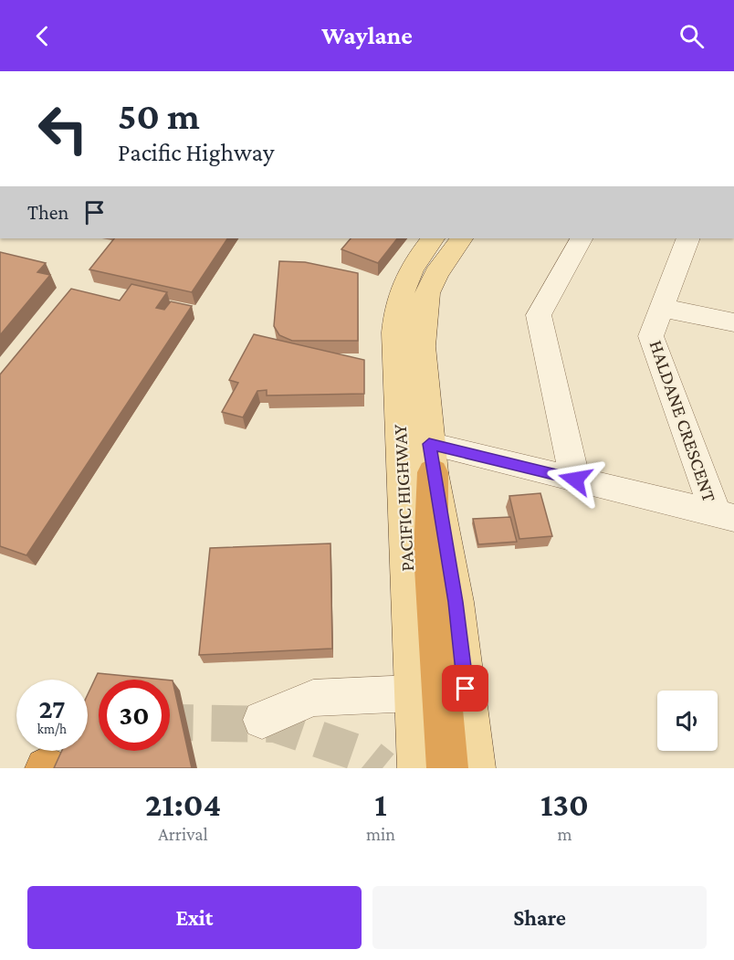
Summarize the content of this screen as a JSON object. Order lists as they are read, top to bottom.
{
  "streets": {
    "main road": ["PACIFIC HIGHWAY"],
    "street": ["HALDANE CRESCENT"]
  },
  "page": {
    "header": "Waylane",
    "turn": ["50 m", "Pacific Highway"],
    "then": "Then",
    "speed": "27 km/h",
    "limit": "30",
    "eta": [
      "21:04",
      "Arrival",
      "1",
      "min",
      "130",
      "m"
    ],
    "buttons": ["Exit", "Share"]
  }
}
